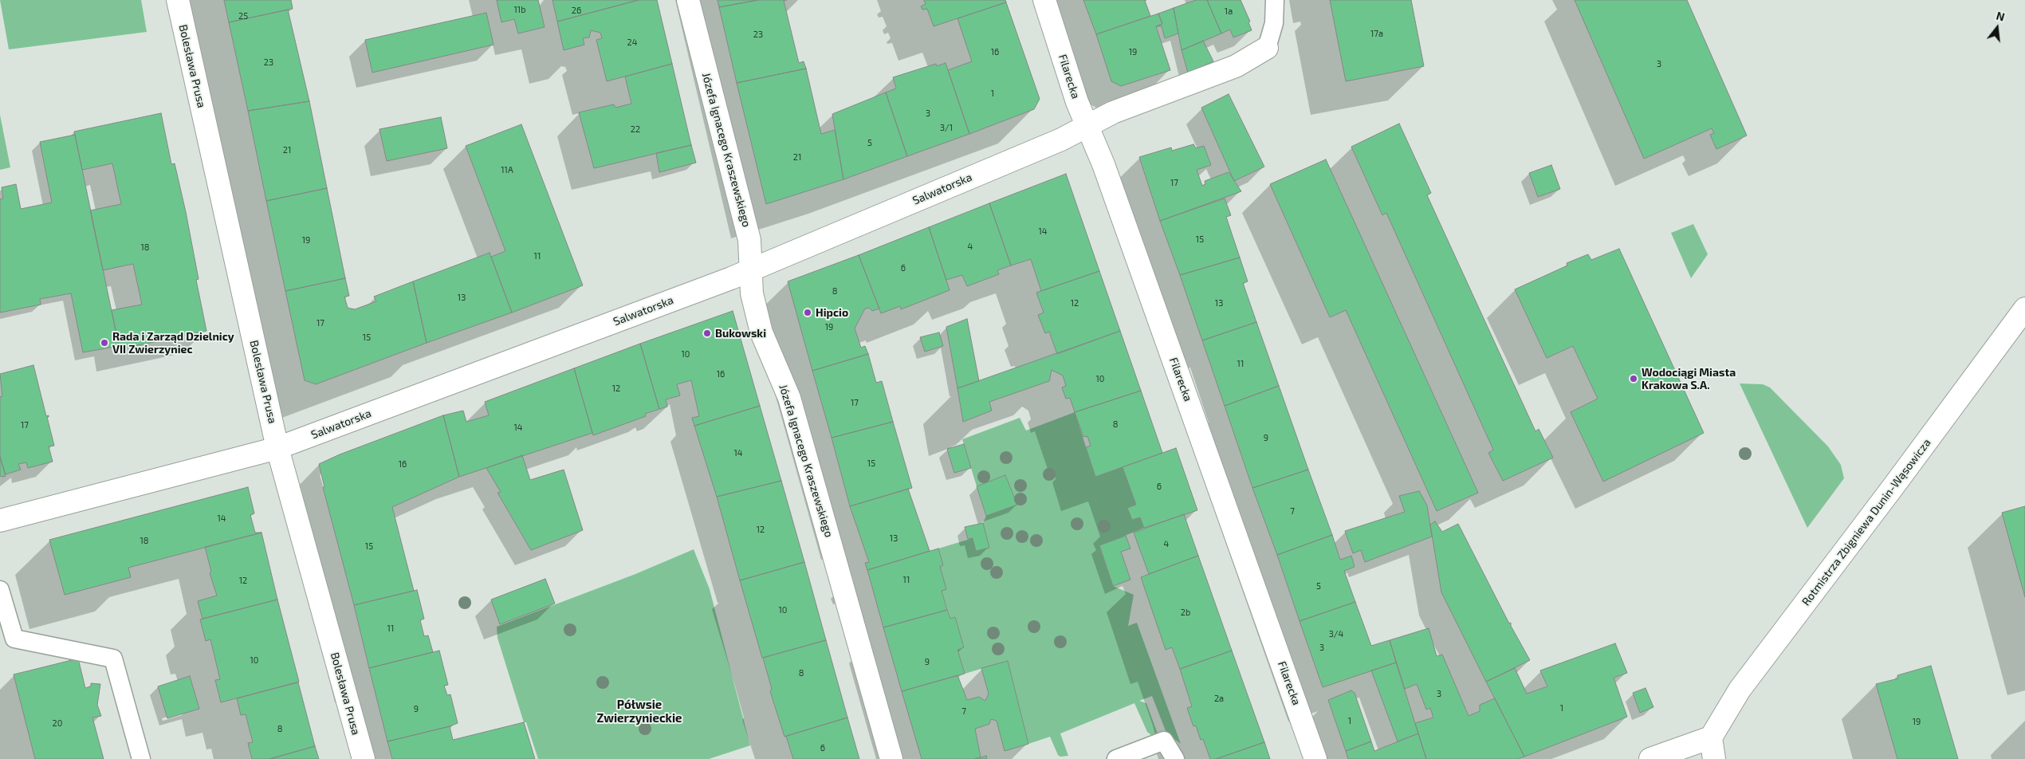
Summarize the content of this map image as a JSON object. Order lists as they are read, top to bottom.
{
  "streets": {
    "street": [
      "Bolesława Prusa",
      "Filarecka",
      "Józefa Ignacego Kraszewskiego",
      "Salwatorska",
      "Rotmistrza Zbigniewa Dunin-Wąsowicza"
    ]
  },
  "crossings": [
    ["Bolesława Prusa", "Salwatorska"],
    ["Filarecka", "Salwatorska"],
    ["Józefa Ignacego Kraszewskiego", "Salwatorska"]
  ],
  "districts": ["Półwsie Zwierzynieckie"],
  "places": [
    "Hipcio",
    "Bukowski",
    "Rada i Zarząd Dzielnicy VII Zwierzyniec",
    "Wodociągi Miasta Krakowa S.A."
  ],
  "house_numbers": [
    "11b",
    "26",
    "1a",
    "25",
    "17a",
    "23",
    "24",
    "16",
    "19",
    "23",
    "3",
    "1",
    "3",
    "3/1",
    "22",
    "5",
    "21",
    "21",
    "11A",
    "17",
    "14",
    "15",
    "19",
    "4",
    "18",
    "11",
    "6",
    "8",
    "13",
    "12",
    "13",
    "17",
    "19",
    "15",
    "10",
    "11",
    "16",
    "10",
    "12",
    "17",
    "8",
    "17",
    "14",
    "9",
    "14",
    "15",
    "16",
    "6",
    "7",
    "14",
    "12",
    "13",
    "18",
    "4",
    "15",
    "11",
    "12",
    "5",
    "10",
    "2b",
    "11",
    "3/4",
    "3",
    "10",
    "9",
    "8",
    "3",
    "2a",
    "1",
    "9",
    "7",
    "1",
    "19",
    "20",
    "8",
    "6"
  ],
  "north": "top"
}
